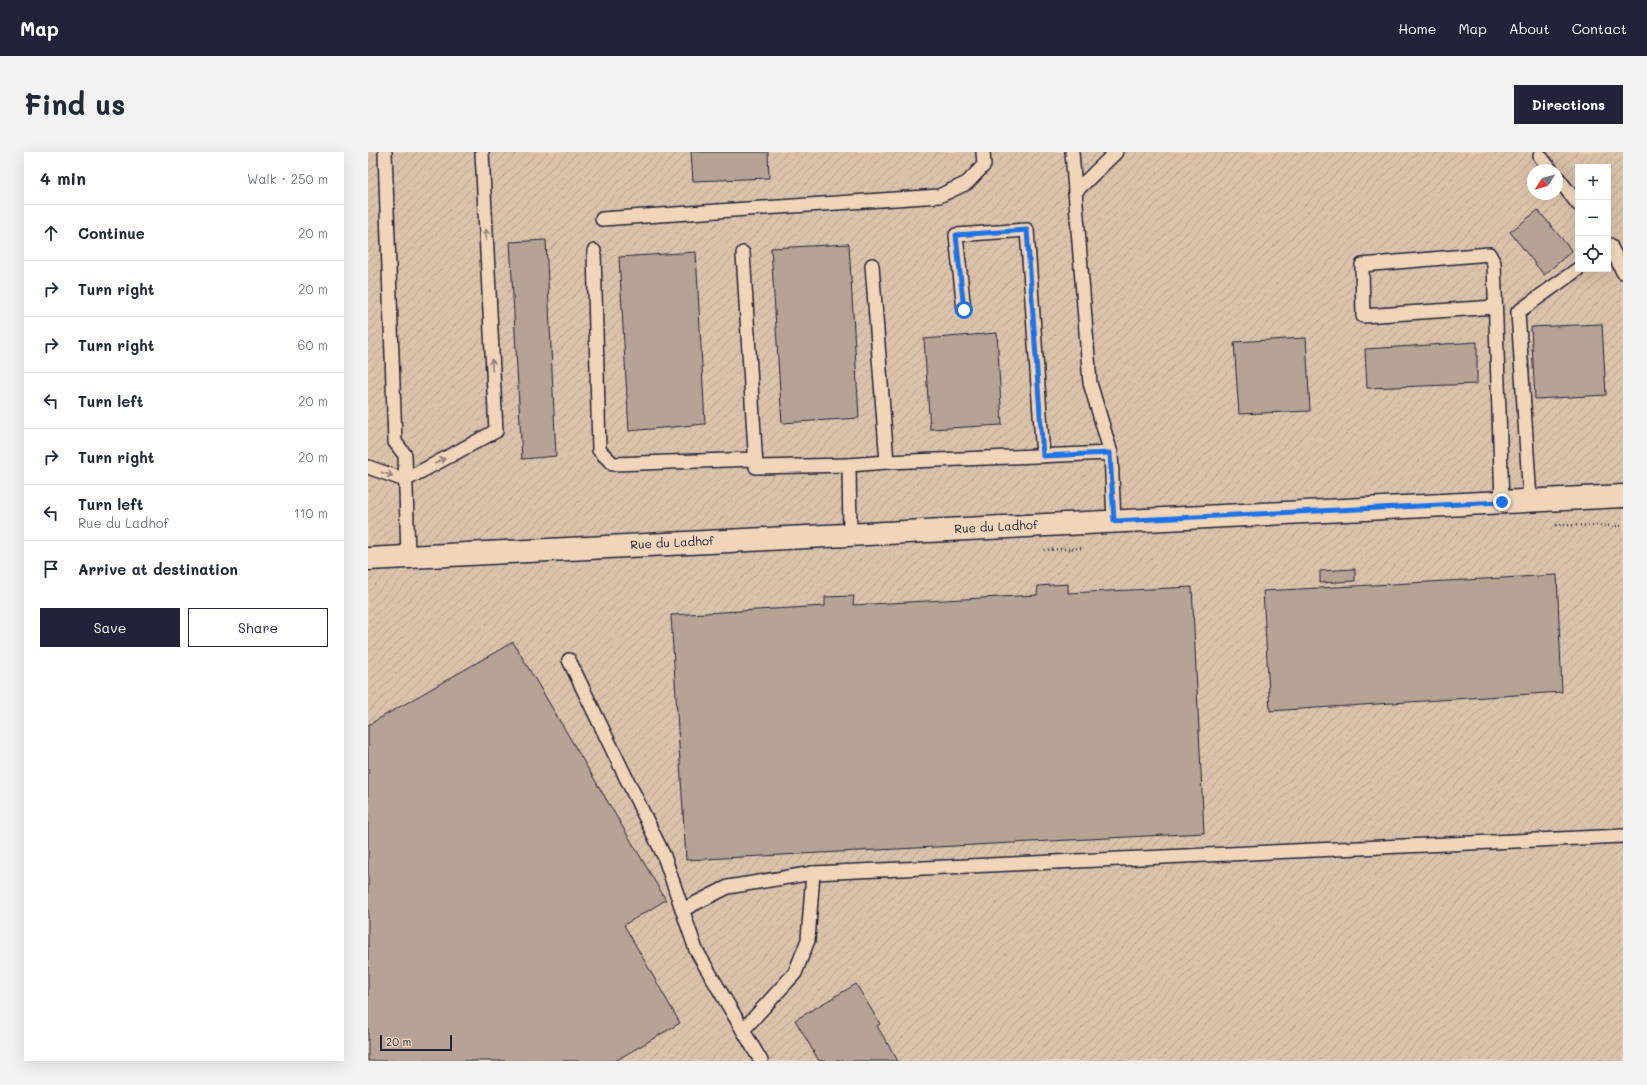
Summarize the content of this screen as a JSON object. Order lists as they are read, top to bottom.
{
  "streets": {
    "main road": ["Rue du Ladhof"]
  },
  "scale_bar": "20 m",
  "north": "bottom left",
  "page": {
    "header": "Map",
    "nav": [
      "Home",
      "Map",
      "About",
      "Contact"
    ],
    "buttons": [
      "Directions",
      ["Save", "Share"]
    ],
    "title": "Find us",
    "heading": ["4 min", "Walk · 250 m"],
    "map_buttons": ["+", "−"],
    "list": [
      ["Continue", "20 m"],
      ["Turn right", "20 m"],
      ["Turn right", "60 m"],
      ["Turn left", "20 m"],
      ["Turn right", "20 m"],
      ["Turn left", "Rue du Ladhof", "110 m"],
      "Arrive at destination"
    ],
    "scale": "20 m"
  }
}
